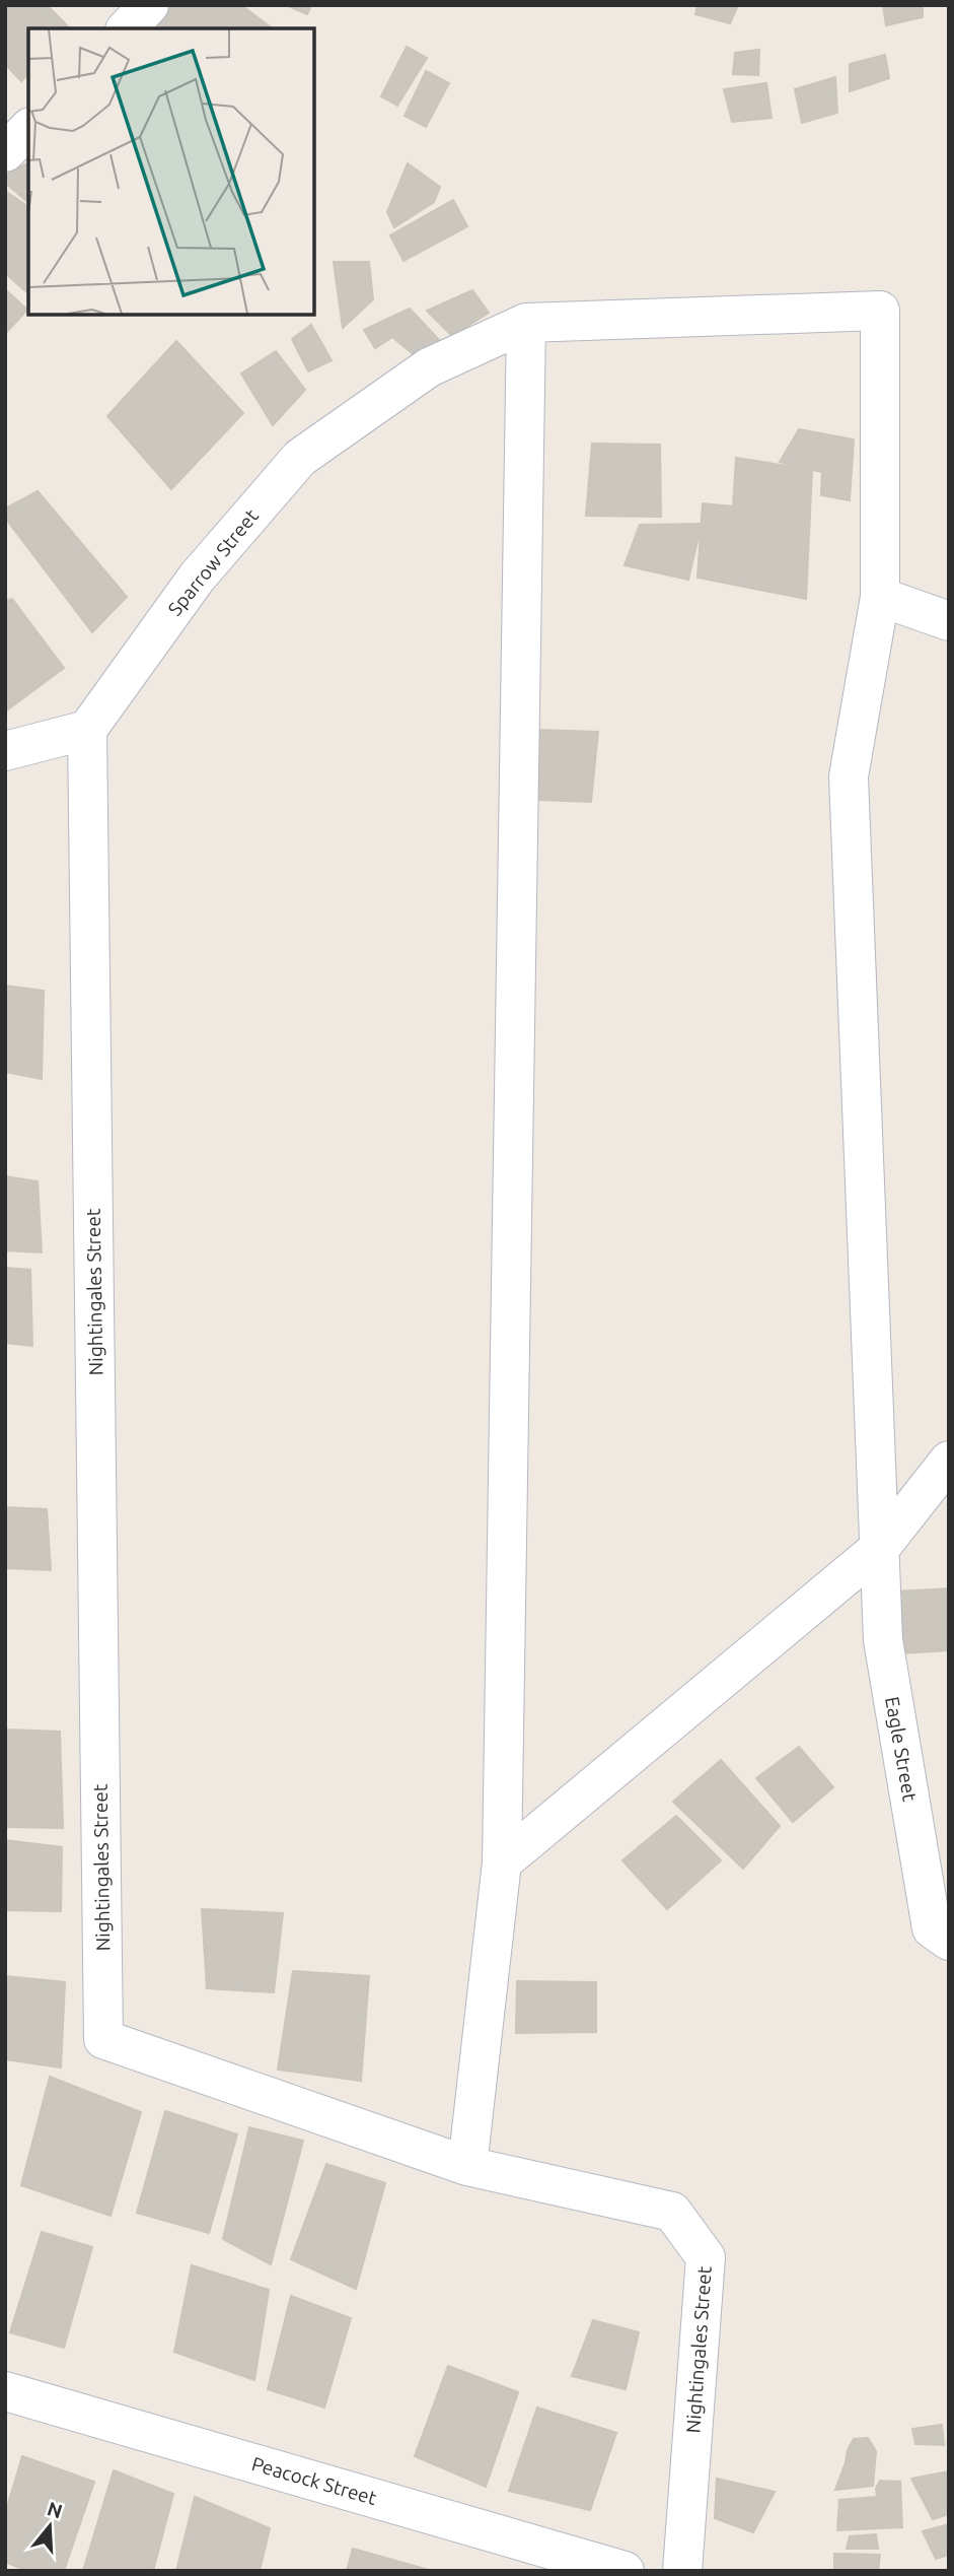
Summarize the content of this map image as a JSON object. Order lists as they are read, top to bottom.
{
  "streets": {
    "street": [
      "Sparrow Street",
      "Nightingales Street",
      "Eagle Street",
      "Peacock Street"
    ]
  },
  "crossings": [
    ["Sparrow Street", "Nightingales Street"],
    ["Sparrow Street", "Eagle Street"]
  ],
  "north": "top"
}
